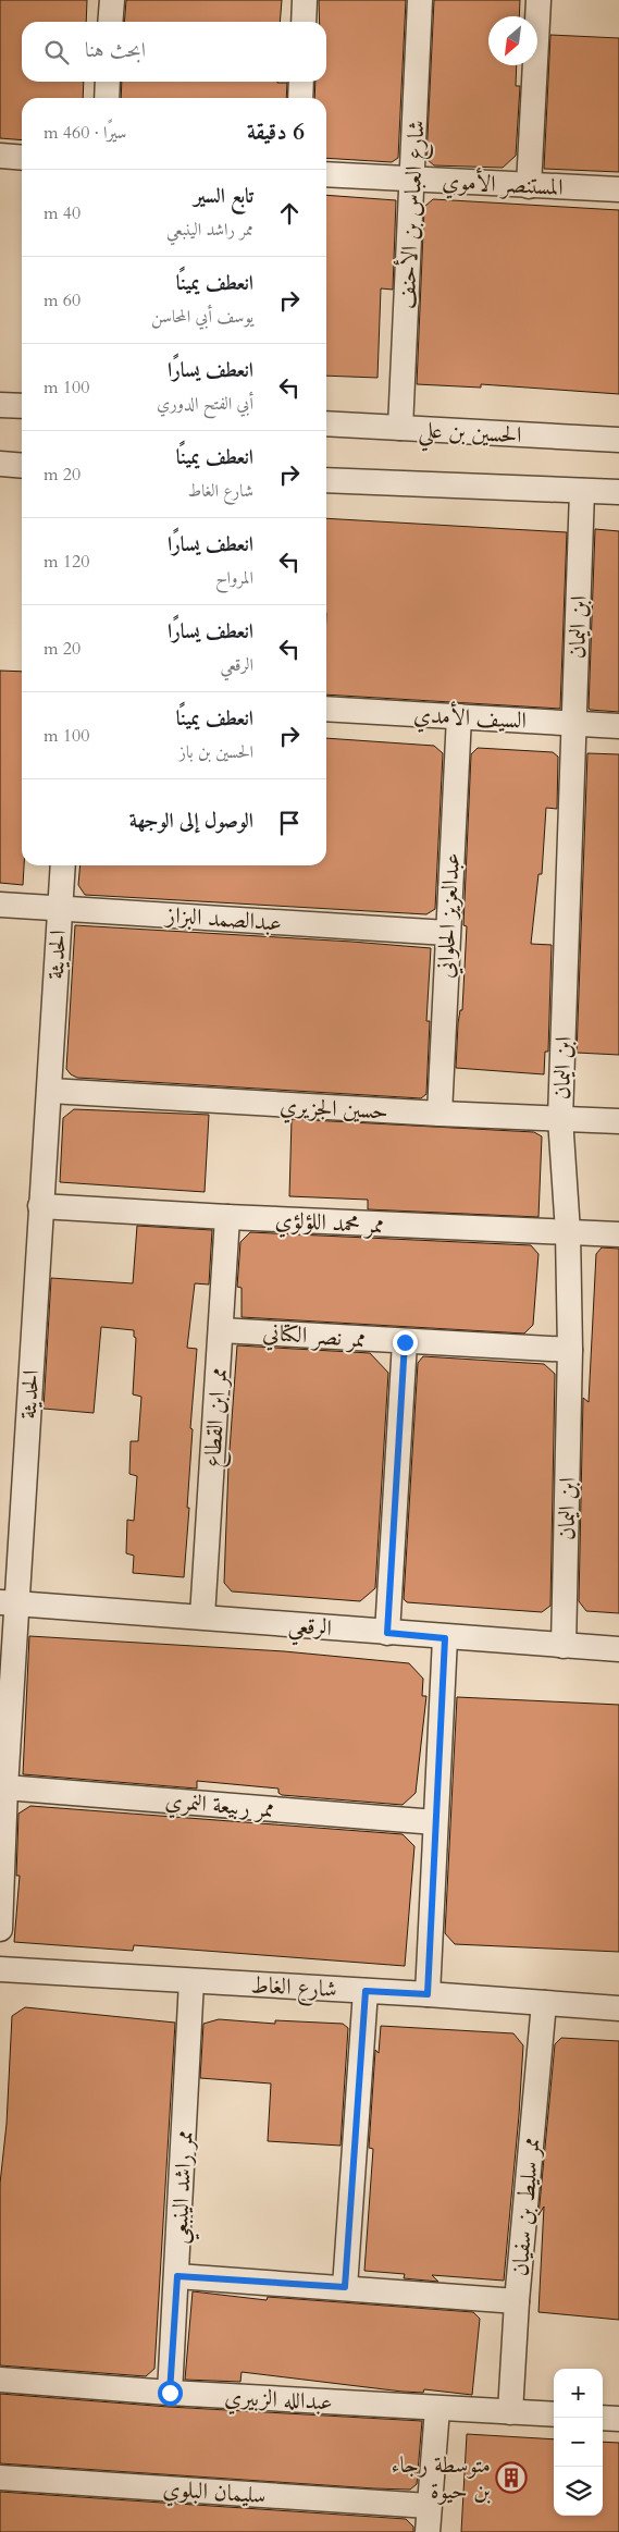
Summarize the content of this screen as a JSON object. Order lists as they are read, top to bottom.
{
  "streets": {
    "street": [
      "المستنصر الأموي",
      "شارع العباس بن الأحنف",
      "الحسين بن علي",
      "ابن اليمان",
      "السيف الأمدي",
      "عبدالعزيز الحلواني",
      "عبدالصمد البزاز",
      "الحديثة",
      "حسين الجزيري",
      "ممر محمد اللؤلؤي",
      "ممر نصر الكتاني",
      "ممر ابن القطاع",
      "الرقعي",
      "ممر ربيعة النمري",
      "شارع الغاط",
      "ممر راشد الينبعي",
      "ممر سليط بن سفيان",
      "عبدالله الزبيري",
      "سليمان البلوي"
    ]
  },
  "crossings": [
    ["المستنصر الأموي", "شارع العباس بن الأحنف"],
    ["شارع العباس بن الأحنف", "الحسين بن علي"],
    ["ابن اليمان", "السيف الأمدي"],
    ["ابن اليمان", "حسين الجزيري"],
    ["ابن اليمان", "ممر محمد اللؤلؤي"],
    ["ابن اليمان", "ممر نصر الكتاني"],
    ["ابن اليمان", "الرقعي"],
    ["السيف الأمدي", "عبدالعزيز الحلواني"],
    ["عبدالعزيز الحلواني", "عبدالصمد البزاز"],
    ["عبدالعزيز الحلواني", "حسين الجزيري"],
    ["عبدالصمد البزاز", "الحديثة"],
    ["الحديثة", "حسين الجزيري"],
    ["الحديثة", "ممر محمد اللؤلؤي"],
    ["الحديثة", "الرقعي"],
    ["الحديثة", "ممر ربيعة النمري"],
    ["ممر محمد اللؤلؤي", "ممر ابن القطاع"],
    ["ممر نصر الكتاني", "ممر ابن القطاع"],
    ["ممر ابن القطاع", "الرقعي"],
    ["شارع الغاط", "ممر راشد الينبعي"],
    ["شارع الغاط", "ممر سليط بن سفيان"],
    ["ممر راشد الينبعي", "عبدالله الزبيري"],
    ["ممر سليط بن سفيان", "عبدالله الزبيري"]
  ],
  "places": {
    "building": ["متوسطة رجاء بن حيوة"]
  },
  "north": "bottom left",
  "page": {
    "search": "ابحث هنا",
    "heading": ["6 دقيقة", "سيرًا · 460 m"],
    "list": [
      ["تابع السير", "ممر راشد الينبعي", "40 m"],
      ["انعطف يمينًا", "يوسف أبي المحاسن", "60 m"],
      ["انعطف يسارًا", "أبي الفتح الدوري", "100 m"],
      ["انعطف يمينًا", "شارع الغاط", "20 m"],
      ["انعطف يسارًا", "المرواح", "120 m"],
      ["انعطف يسارًا", "الرقعي", "20 m"],
      ["انعطف يمينًا", "الحسين بن باز", "100 m"],
      "الوصول إلى الوجهة"
    ],
    "map_buttons": ["+", "−"]
  }
}
